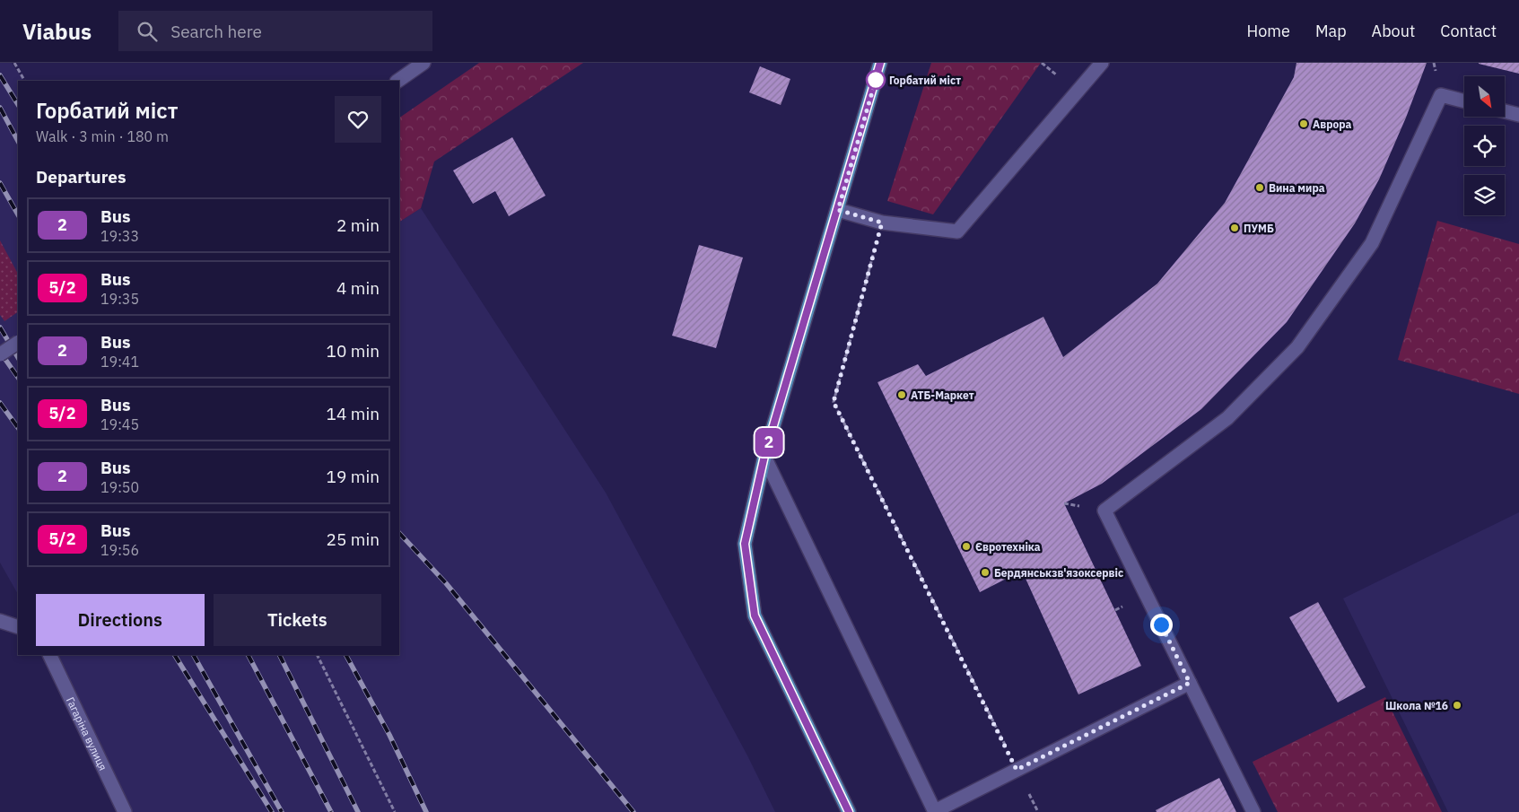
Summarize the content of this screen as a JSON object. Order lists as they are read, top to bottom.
{
  "streets": {
    "street": ["Гагаріна вулиця"]
  },
  "places": [
    "Горбатий міст",
    "Аврора",
    "Вина мира",
    "ПУМБ",
    "АТБ-Маркет",
    "Євротехніка",
    "Бердянськзв'язоксервіс",
    "Школа №16"
  ],
  "lines": ["bus line 2"],
  "north": "bottom right",
  "page": {
    "header": "Viabus",
    "search": "Search here",
    "nav": [
      "Home",
      "Map",
      "About",
      "Contact"
    ],
    "on_map": "2",
    "heading": [
      ["Горбатий міст", "Walk · 3 min · 180 m"],
      "Departures"
    ],
    "list": [
      {
        "mark": "2",
        "name": "Bus",
        "note": "19:33",
        "value": "2 min"
      },
      {
        "mark": "5/2",
        "name": "Bus",
        "note": "19:35",
        "value": "4 min"
      },
      {
        "mark": "2",
        "name": "Bus",
        "note": "19:41",
        "value": "10 min"
      },
      {
        "mark": "5/2",
        "name": "Bus",
        "note": "19:45",
        "value": "14 min"
      },
      {
        "mark": "2",
        "name": "Bus",
        "note": "19:50",
        "value": "19 min"
      },
      {
        "mark": "5/2",
        "name": "Bus",
        "note": "19:56",
        "value": "25 min"
      }
    ],
    "buttons": ["Directions", "Tickets"]
  }
}
